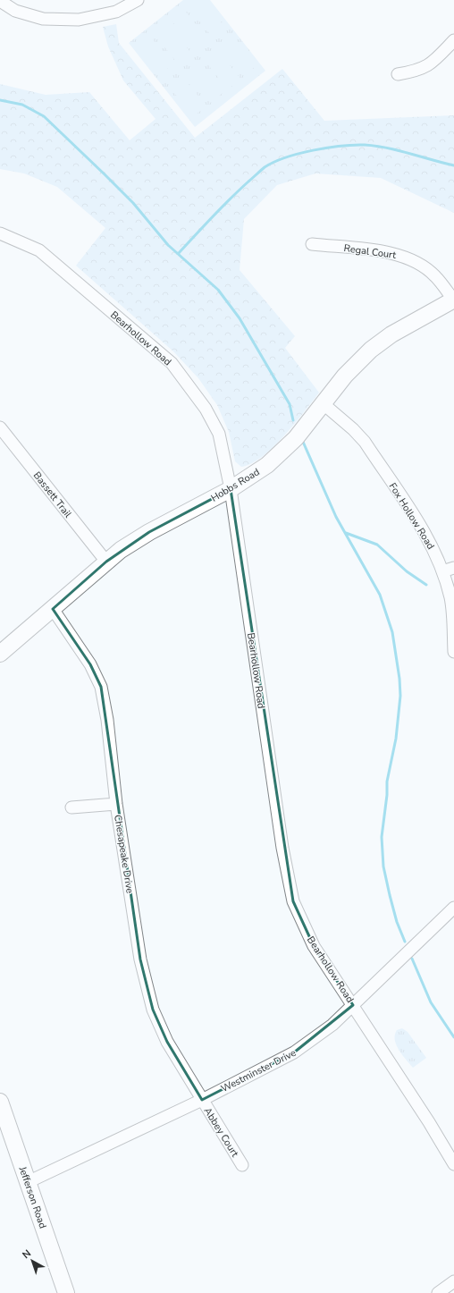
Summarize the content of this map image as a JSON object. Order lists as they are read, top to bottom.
{
  "streets": {
    "street": [
      "Regal Court",
      "Bearhollow Road",
      "Hobbs Road",
      "Bassett Trail",
      "Fox Hollow Road",
      "Chesapeake Drive",
      "Westminster Drive",
      "Abbey Court",
      "Jefferson Road"
    ]
  },
  "crossings": [
    ["Regal Court", "Hobbs Road"],
    ["Bearhollow Road", "Hobbs Road"],
    ["Bearhollow Road", "Westminster Drive"],
    ["Hobbs Road", "Bassett Trail"],
    ["Hobbs Road", "Fox Hollow Road"],
    ["Hobbs Road", "Chesapeake Drive"],
    ["Chesapeake Drive", "Westminster Drive"],
    ["Chesapeake Drive", "Abbey Court"],
    ["Westminster Drive", "Abbey Court"],
    ["Westminster Drive", "Jefferson Road"]
  ],
  "north": "top left"
}
